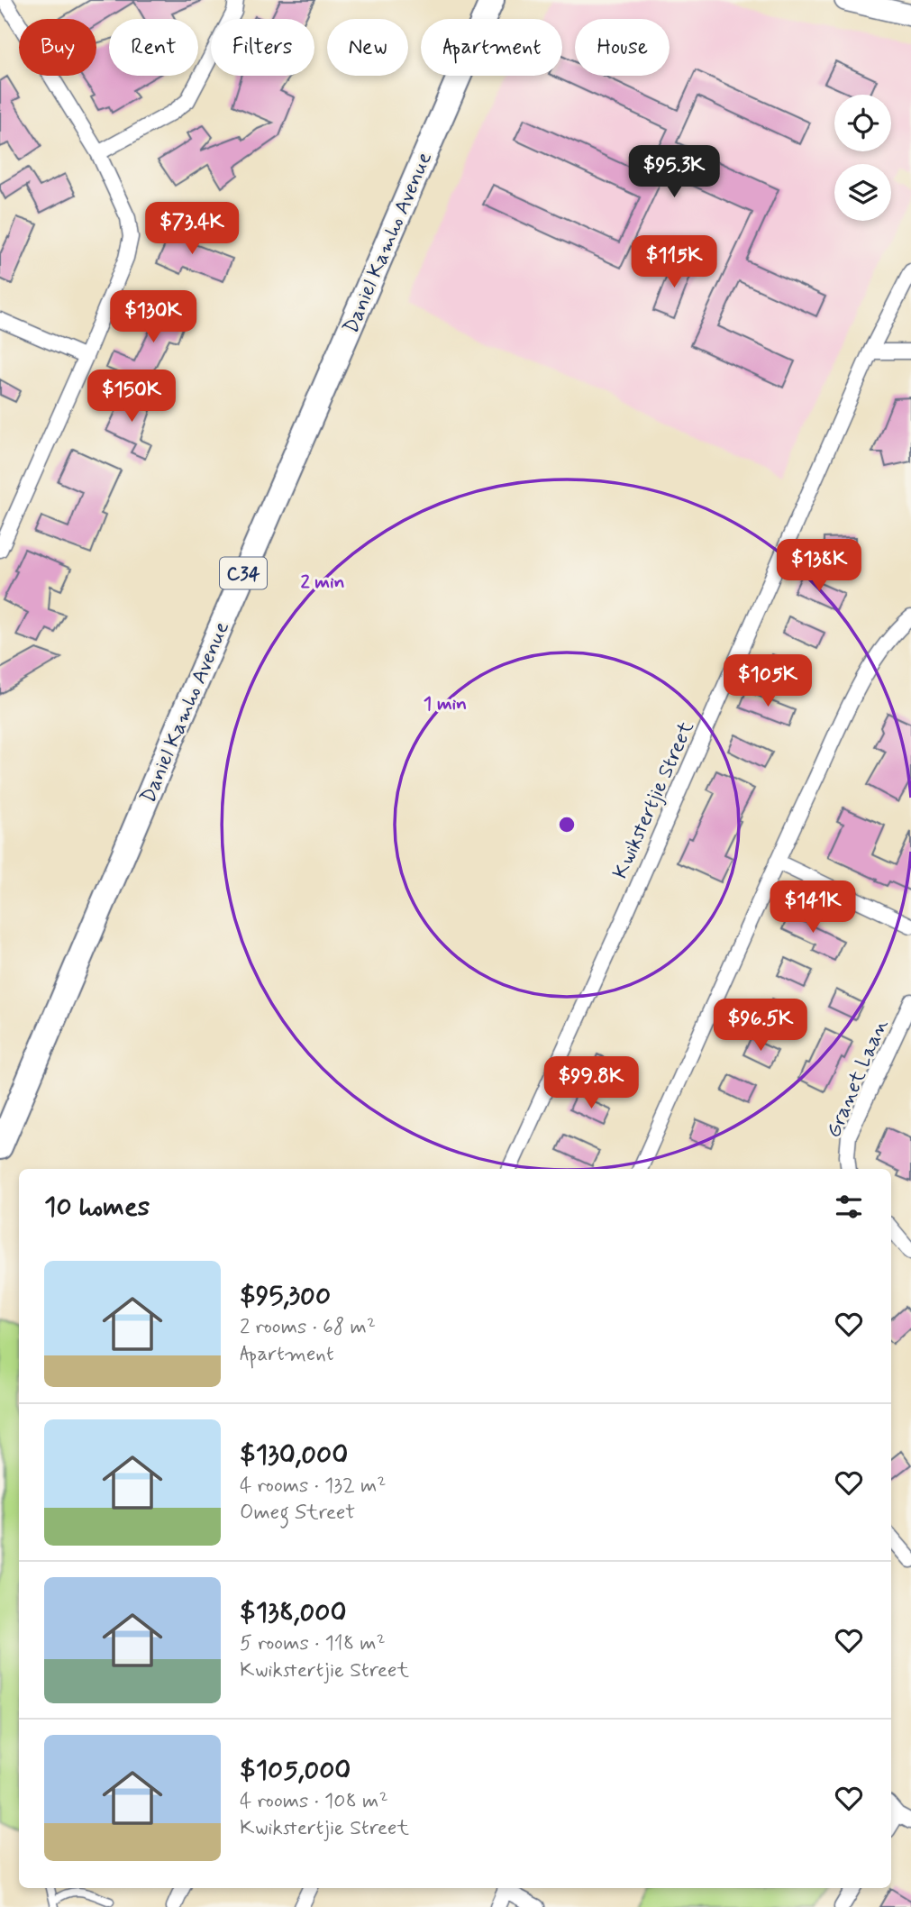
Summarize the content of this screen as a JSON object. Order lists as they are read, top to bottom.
{
  "streets": {
    "main road": ["Daniel Kamho Avenue", "C34"],
    "street": ["Kwikstertjie Street", "Granet Laan"]
  },
  "page": {
    "chip": [
      "Buy",
      "Rent",
      "Filters",
      "New",
      "Apartment",
      "House"
    ],
    "price": [
      "$95.3K",
      "$73.4K",
      "$115K",
      "$130K",
      "$150K",
      "$138K",
      "$105K",
      "$141K",
      "$96.5K",
      "$99.8K"
    ],
    "heading": "10 homes",
    "list": [
      {
        "name": "$95,300",
        "note": "2 rooms · 68 m² · Apartment"
      },
      {
        "name": "$130,000",
        "note": "4 rooms · 132 m² · Omeg Street"
      },
      {
        "name": "$138,000",
        "note": "5 rooms · 118 m² · Kwikstertjie Street"
      },
      {
        "name": "$105,000",
        "note": "4 rooms · 108 m² · Kwikstertjie Street"
      }
    ]
  },
  "rings": ["2 min", "1 min"]
}
